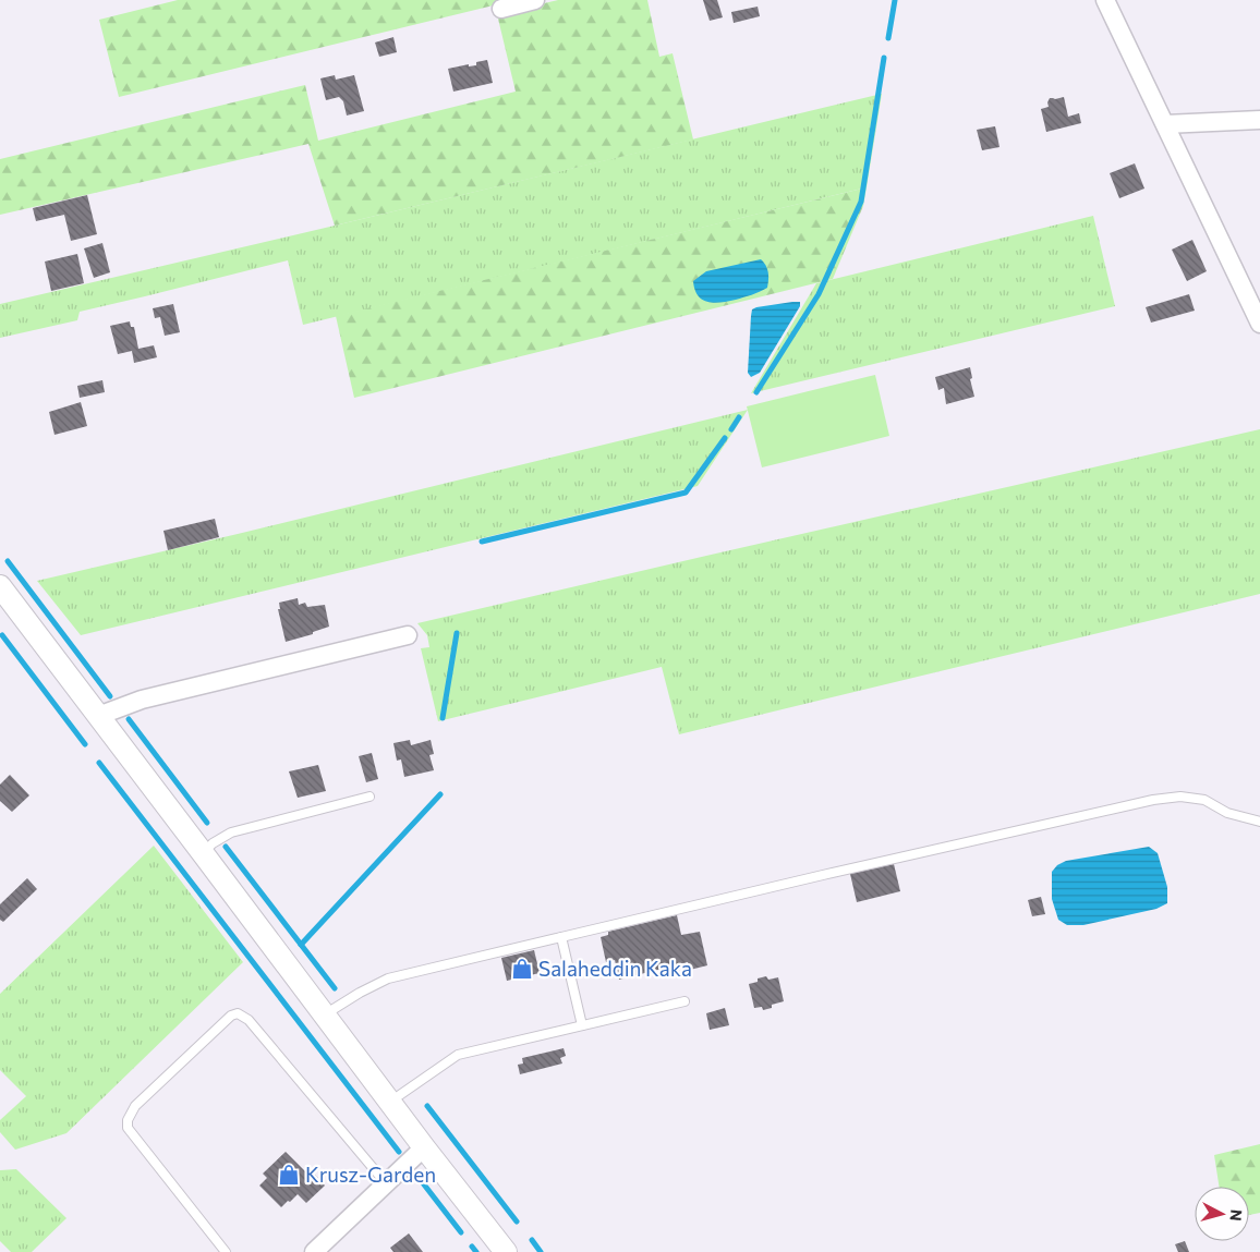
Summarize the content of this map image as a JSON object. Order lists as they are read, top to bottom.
{
  "places": {
    "shop": ["Salaheddin Kaka", "Krusz-Garden"]
  },
  "north": "right"
}
